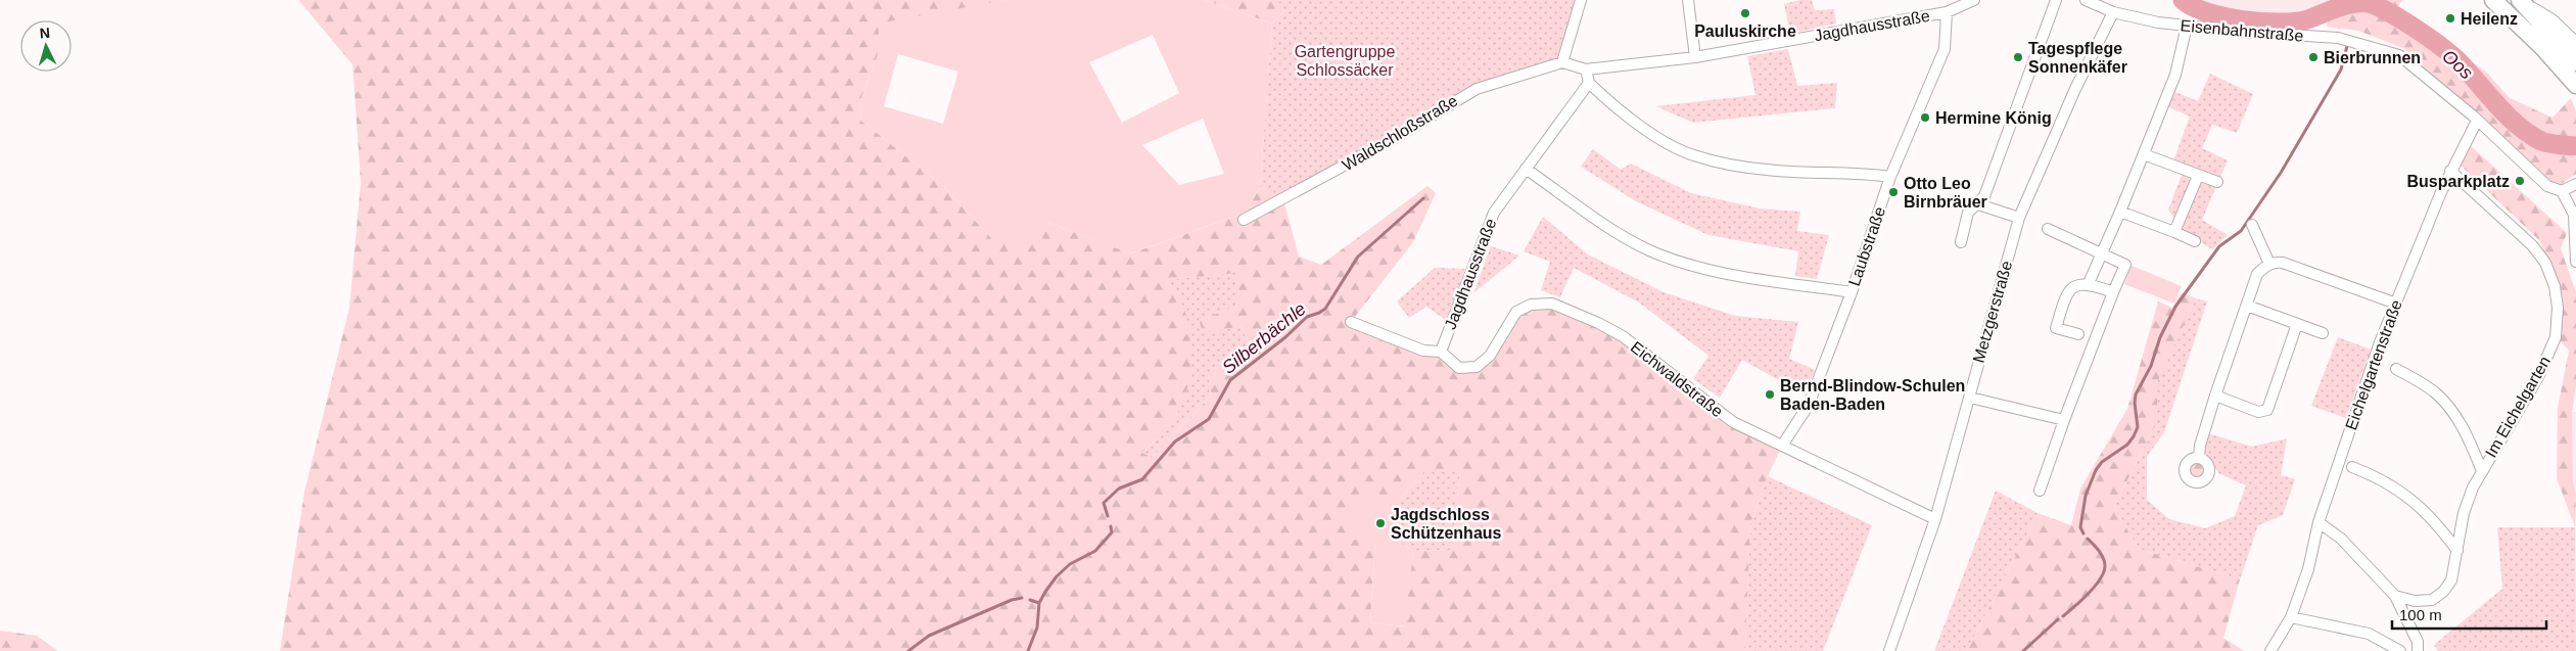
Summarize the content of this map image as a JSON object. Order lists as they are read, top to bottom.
{
  "streets": {
    "street": [
      "Jagdhausstraße",
      "Eisenbahnstraße",
      "Waldschloßstraße",
      "Laubstraße",
      "Metzgerstraße",
      "Eichelgartenstraße",
      "Eichwaldstraße",
      "Im Eichelgarten"
    ]
  },
  "crossings": [
    ["Jagdhausstraße", "Waldschloßstraße"],
    ["Jagdhausstraße", "Laubstraße"],
    ["Jagdhausstraße", "Eichwaldstraße"],
    ["Eisenbahnstraße", "Metzgerstraße"],
    ["Eisenbahnstraße", "Eichelgartenstraße"],
    ["Laubstraße", "Eichwaldstraße"],
    ["Metzgerstraße", "Eichwaldstraße"],
    ["Eichelgartenstraße", "Im Eichelgarten"]
  ],
  "water": ["Oos", "Silberbächle"],
  "parks": ["Gartengruppe Schlossäcker"],
  "places": [
    "Pauluskirche",
    "Heilenz",
    "Tagespflege Sonnenkäfer",
    "Bierbrunnen",
    "Hermine König",
    "Busparkplatz",
    "Otto Leo Birnbräuer",
    "Bernd-Blindow-Schulen Baden-Baden",
    "Jagdschloss Schützenhaus"
  ],
  "scale_bar": "100 m",
  "north": "top"
}
